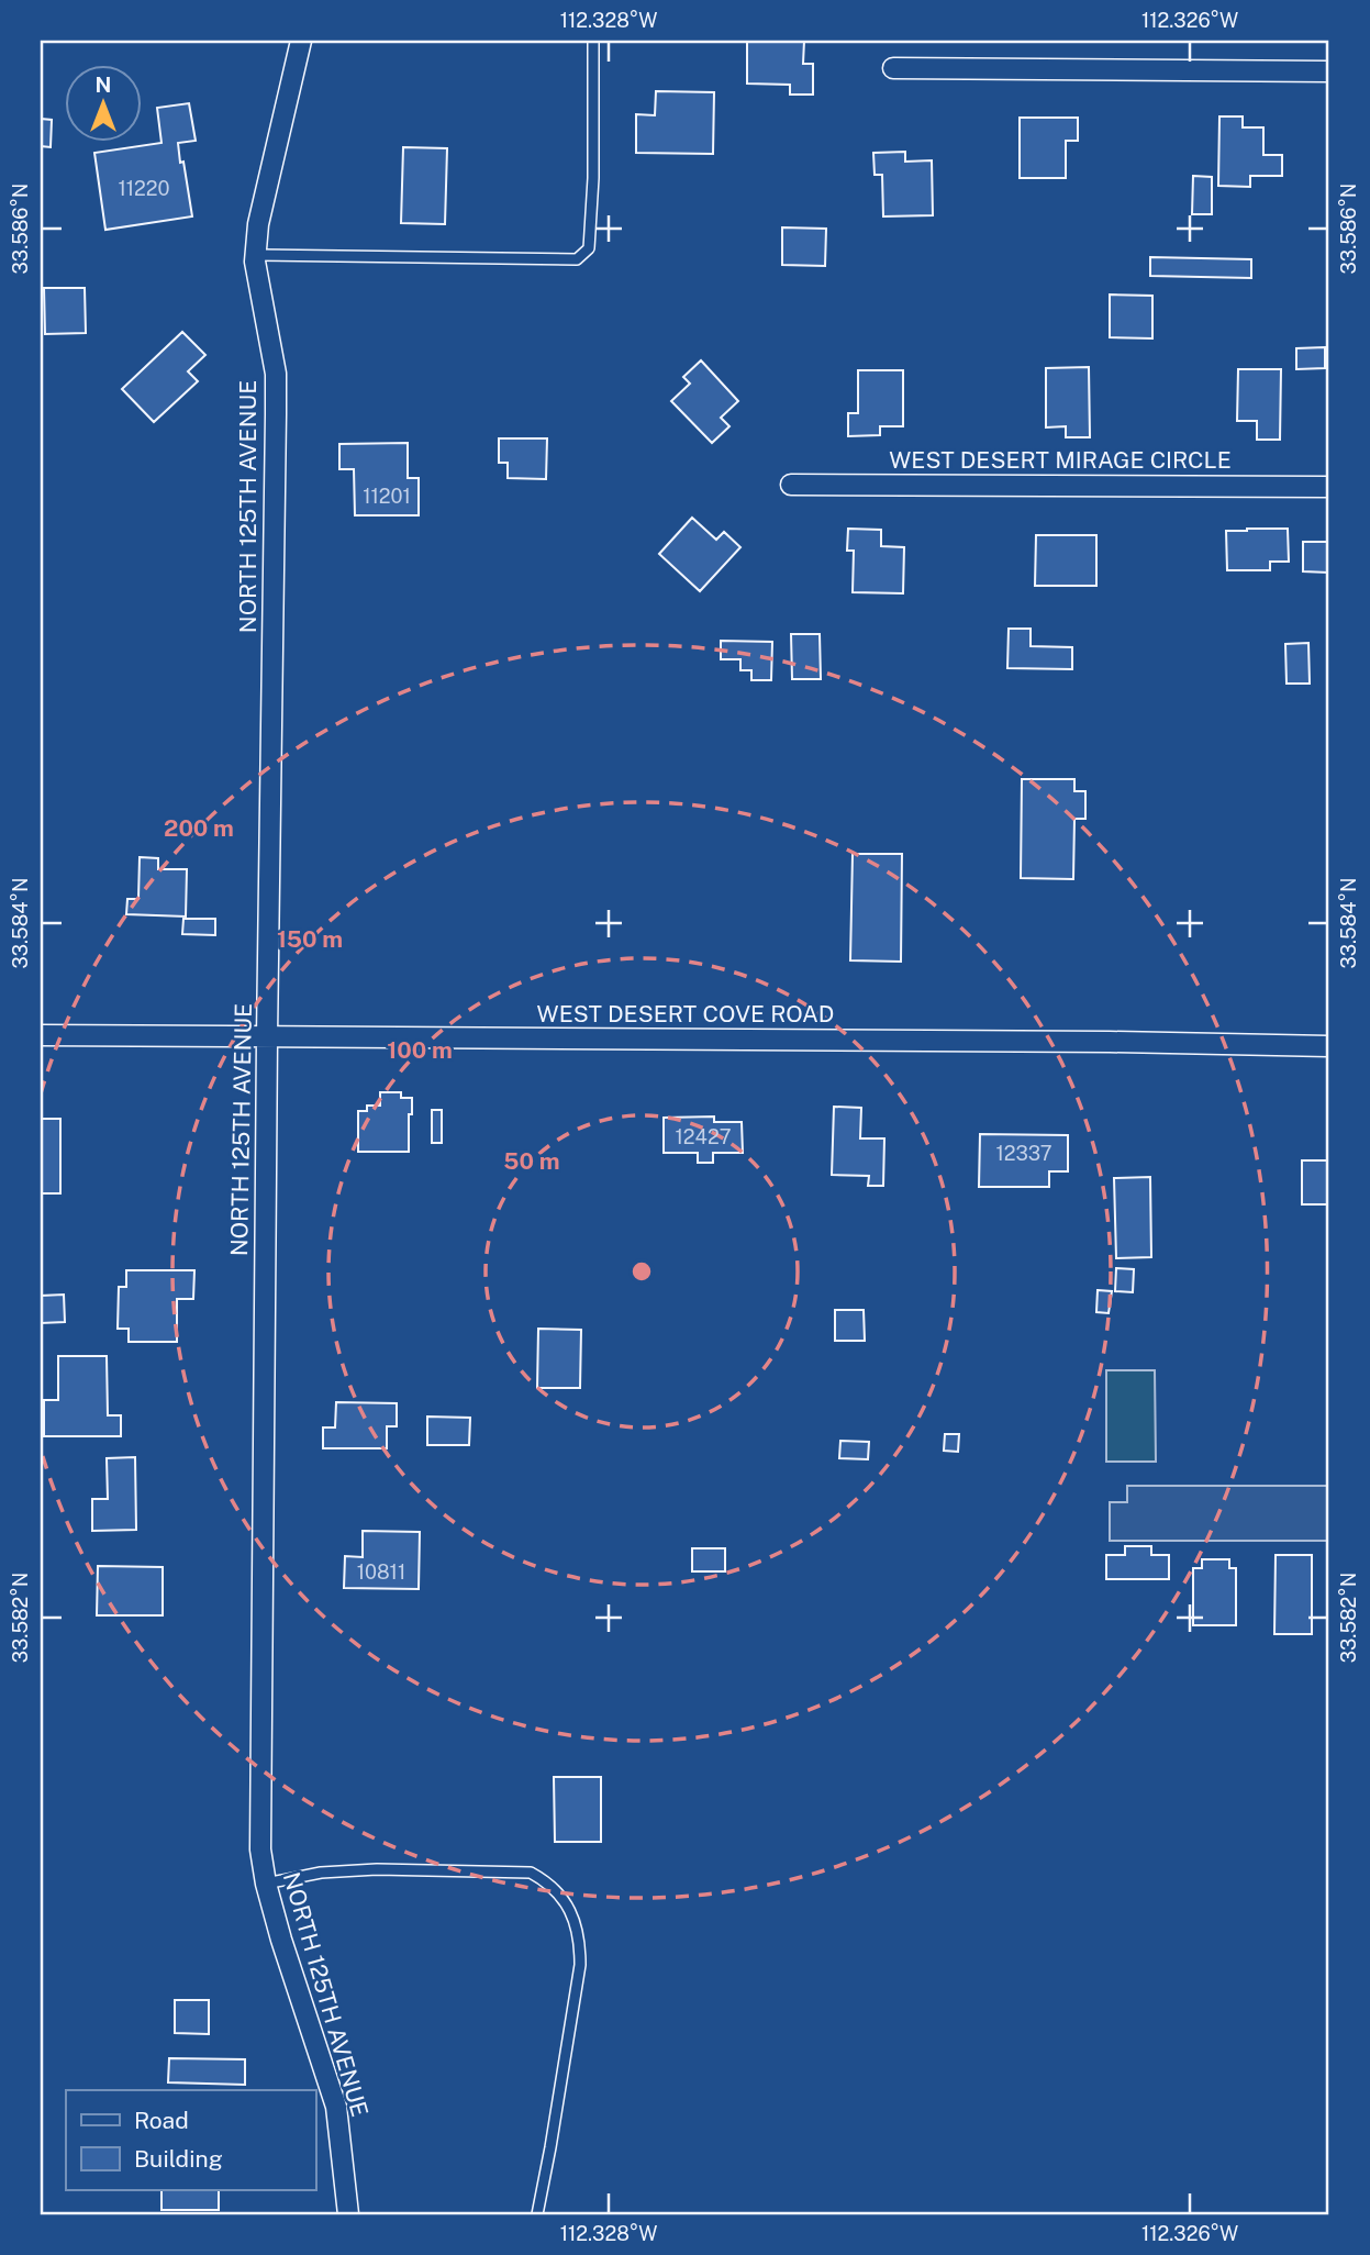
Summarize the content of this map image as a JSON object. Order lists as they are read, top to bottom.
{
  "streets": {
    "street": ["WEST DESERT MIRAGE CIRCLE", "NORTH 125TH AVENUE", "WEST DESERT COVE ROAD"]
  },
  "crossings": [
    ["NORTH 125TH AVENUE", "WEST DESERT COVE ROAD"]
  ],
  "house_numbers": [
    "11220",
    "11201",
    "12427",
    "12337",
    "10811"
  ],
  "legend": ["Road", "Building"],
  "north": "top",
  "coordinates": [
    "112.328°W",
    "112.326°W",
    "33.586°N",
    "33.584°N",
    "33.582°N"
  ],
  "rings": [
    "200 m",
    "150 m",
    "100 m",
    "50 m"
  ]
}
